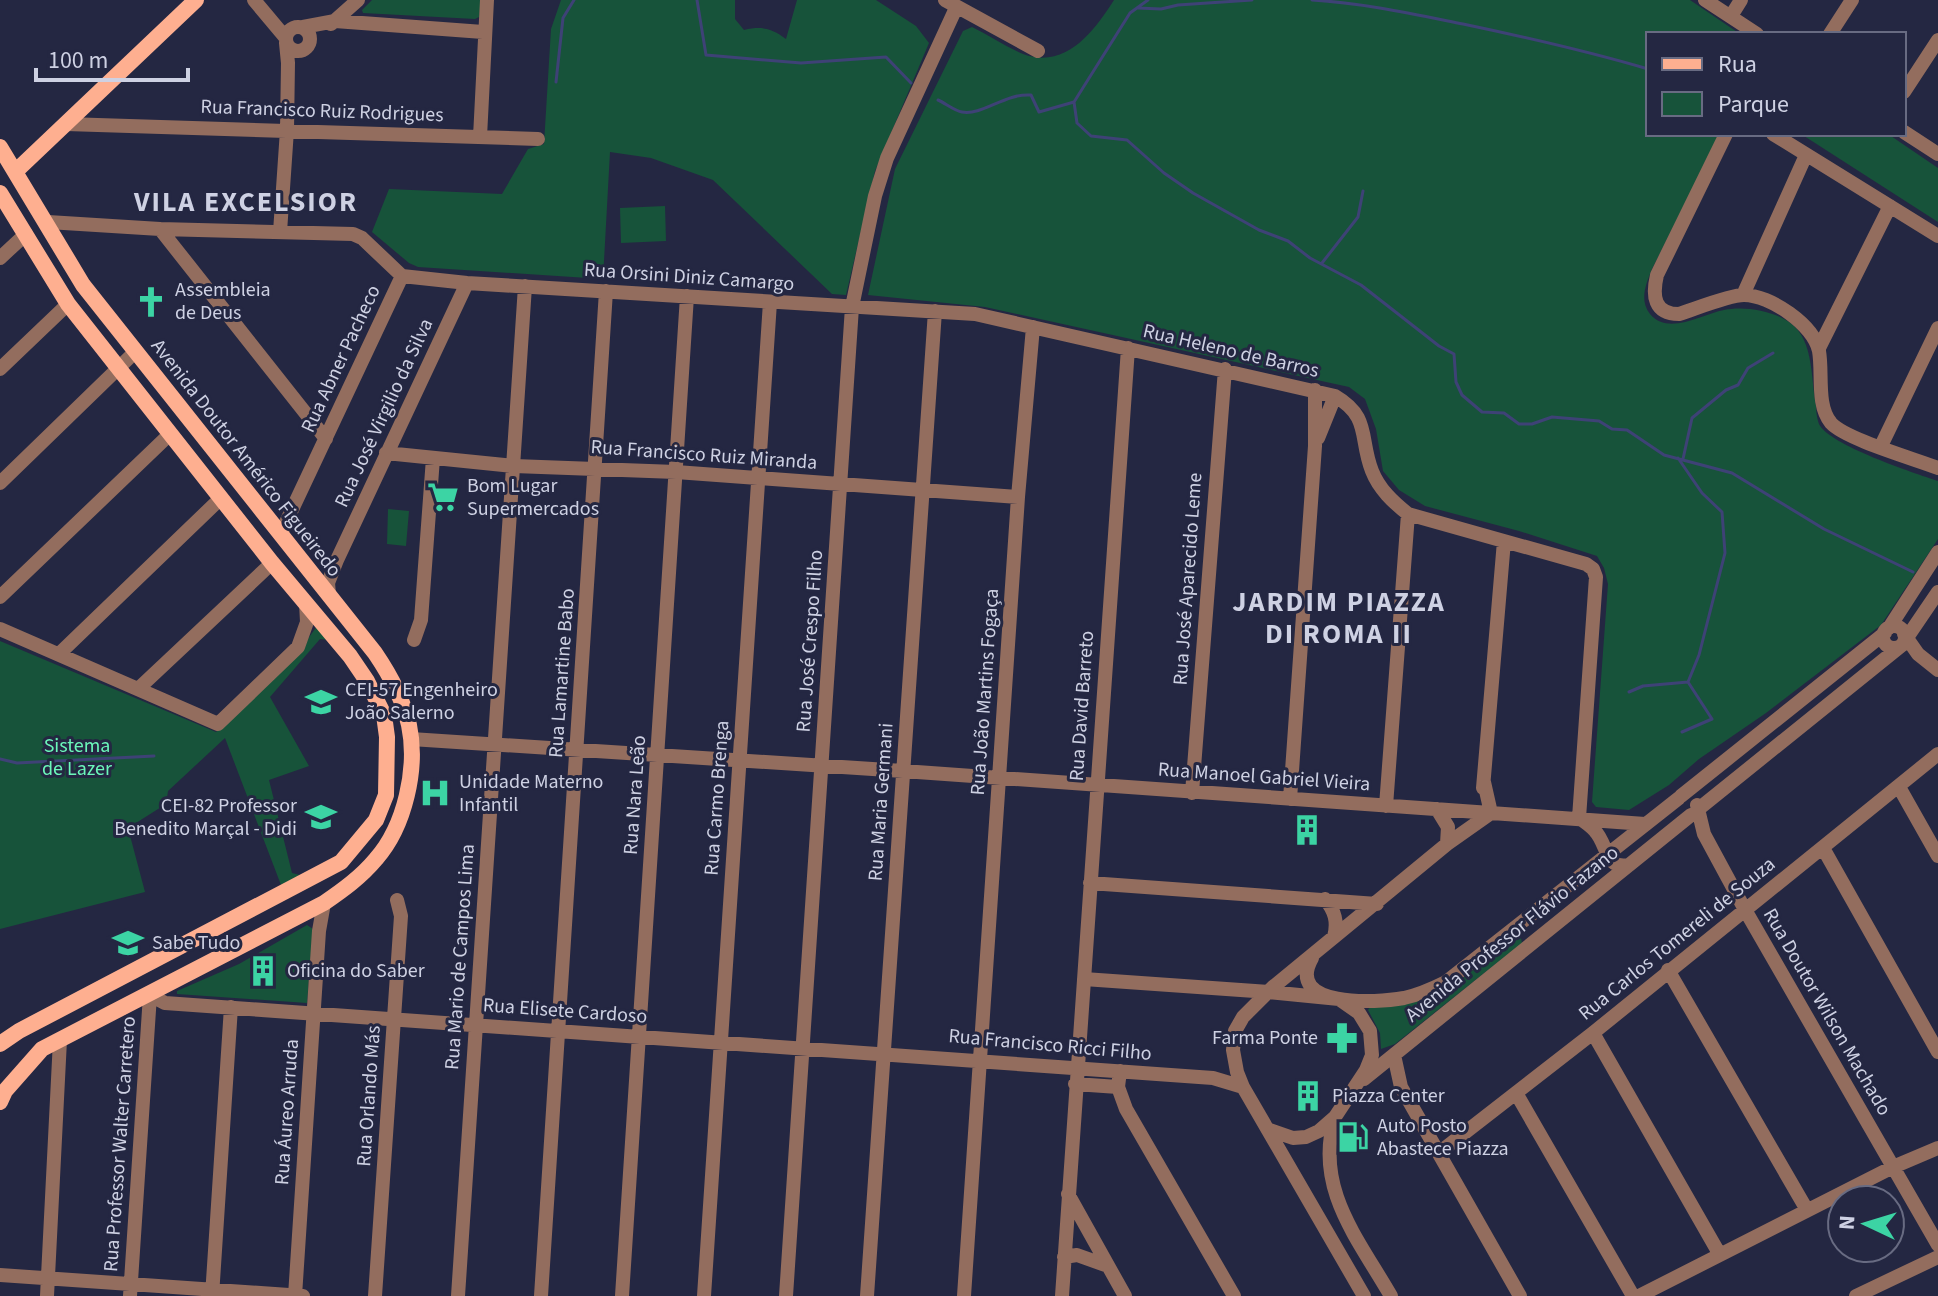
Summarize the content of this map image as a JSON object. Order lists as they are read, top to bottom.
{
  "streets": {
    "main road": ["Avenida Doutor Américo Figueiredo"],
    "street": [
      "Rua Francisco Ruiz Rodrigues",
      "Rua Orsini Diniz Camargo",
      "Rua Heleno de Barros",
      "Rua Abner Pacheco",
      "Rua José Virgilio da Silva",
      "Rua Francisco Ruiz Miranda",
      "Rua José Aparecido Leme",
      "Rua José Crespo Filho",
      "Rua Lamartine Babo",
      "Rua João Martins Fogaça",
      "Rua David Barreto",
      "Rua Manoel Gabriel Vieira",
      "Rua Nara Leão",
      "Rua Carmo Brenga",
      "Rua Maria Germani",
      "Avenida Professor Flávio Fazano",
      "Rua Carlos Tomereli de Souza",
      "Rua Mario de Campos Lima",
      "Rua Elisete Cardoso",
      "Rua Doutor Wilson Machado",
      "Rua Francisco Ricci Filho",
      "Rua Orlando Más",
      "Rua Áureo Arruda",
      "Rua Professor Walter Carretero"
    ]
  },
  "crossings": [
    ["Rua Orsini Diniz Camargo", "Rua Heleno de Barros"],
    ["Rua Orsini Diniz Camargo", "Rua Abner Pacheco"],
    ["Rua Orsini Diniz Camargo", "Rua José Virgilio da Silva"],
    ["Rua Orsini Diniz Camargo", "Rua José Crespo Filho"],
    ["Rua Orsini Diniz Camargo", "Rua Lamartine Babo"],
    ["Rua Orsini Diniz Camargo", "Rua Nara Leão"],
    ["Rua Orsini Diniz Camargo", "Rua Carmo Brenga"],
    ["Rua Orsini Diniz Camargo", "Rua Maria Germani"],
    ["Rua Orsini Diniz Camargo", "Rua Mario de Campos Lima"],
    ["Rua Heleno de Barros", "Rua José Aparecido Leme"],
    ["Rua Heleno de Barros", "Rua João Martins Fogaça"],
    ["Rua Heleno de Barros", "Rua David Barreto"],
    ["Rua Heleno de Barros", "Rua Manoel Gabriel Vieira"],
    ["Rua Abner Pacheco", "Avenida Doutor Américo Figueiredo"],
    ["Rua José Virgilio da Silva", "Rua Francisco Ruiz Miranda"],
    ["Rua José Virgilio da Silva", "Avenida Doutor Américo Figueiredo"],
    ["Rua Francisco Ruiz Miranda", "Rua José Crespo Filho"],
    ["Rua Francisco Ruiz Miranda", "Rua Lamartine Babo"],
    ["Rua Francisco Ruiz Miranda", "Rua João Martins Fogaça"],
    ["Rua Francisco Ruiz Miranda", "Rua Nara Leão"],
    ["Rua Francisco Ruiz Miranda", "Rua Carmo Brenga"],
    ["Rua Francisco Ruiz Miranda", "Rua Maria Germani"],
    ["Rua Francisco Ruiz Miranda", "Rua Mario de Campos Lima"],
    ["Avenida Doutor Américo Figueiredo", "Rua Manoel Gabriel Vieira"],
    ["Avenida Doutor Américo Figueiredo", "Rua Elisete Cardoso"],
    ["Avenida Doutor Américo Figueiredo", "Rua Áureo Arruda"],
    ["Avenida Doutor Américo Figueiredo", "Rua Professor Walter Carretero"],
    ["Rua José Aparecido Leme", "Rua Manoel Gabriel Vieira"],
    ["Rua José Crespo Filho", "Rua Manoel Gabriel Vieira"],
    ["Rua José Crespo Filho", "Rua Elisete Cardoso"],
    ["Rua Lamartine Babo", "Rua Manoel Gabriel Vieira"],
    ["Rua Lamartine Babo", "Rua Elisete Cardoso"],
    ["Rua João Martins Fogaça", "Rua Manoel Gabriel Vieira"],
    ["Rua João Martins Fogaça", "Rua Francisco Ricci Filho"],
    ["Rua David Barreto", "Rua Manoel Gabriel Vieira"],
    ["Rua David Barreto", "Rua Francisco Ricci Filho"],
    ["Rua Manoel Gabriel Vieira", "Rua Nara Leão"],
    ["Rua Manoel Gabriel Vieira", "Rua Carmo Brenga"],
    ["Rua Manoel Gabriel Vieira", "Rua Maria Germani"],
    ["Rua Manoel Gabriel Vieira", "Avenida Professor Flávio Fazano"],
    ["Rua Manoel Gabriel Vieira", "Rua Mario de Campos Lima"],
    ["Rua Nara Leão", "Rua Elisete Cardoso"],
    ["Rua Carmo Brenga", "Rua Elisete Cardoso"],
    ["Rua Maria Germani", "Rua Elisete Cardoso"],
    ["Rua Maria Germani", "Rua Francisco Ricci Filho"],
    ["Avenida Professor Flávio Fazano", "Rua Doutor Wilson Machado"],
    ["Avenida Professor Flávio Fazano", "Rua Francisco Ricci Filho"],
    ["Rua Carlos Tomereli de Souza", "Rua Doutor Wilson Machado"],
    ["Rua Mario de Campos Lima", "Rua Elisete Cardoso"],
    ["Rua Elisete Cardoso", "Rua Francisco Ricci Filho"],
    ["Rua Elisete Cardoso", "Rua Orlando Más"],
    ["Rua Elisete Cardoso", "Rua Áureo Arruda"],
    ["Rua Elisete Cardoso", "Rua Professor Walter Carretero"]
  ],
  "districts": ["VILA EXCELSIOR", "JARDIM PIAZZA DI ROMA II"],
  "parks": ["Sistema de Lazer"],
  "places": {
    "church": ["Assembleia de Deus"],
    "supermarket": ["Bom Lugar Supermercados"],
    "school or university": ["CEI-57 Engenheiro João Salerno", "CEI-82 Professor Benedito Marçal - Didi", "Sabe Tudo"],
    "hospital": ["Unidade Materno Infantil"],
    "building": ["ㅤ", "Oficina do Saber", "Piazza Center"],
    "pharmacy": ["Farma Ponte"],
    "fuel station": ["Auto Posto Abastece Piazza"]
  },
  "legend": ["Rua", "Parque"],
  "scale_bar": "100 m",
  "north": "left"
}
